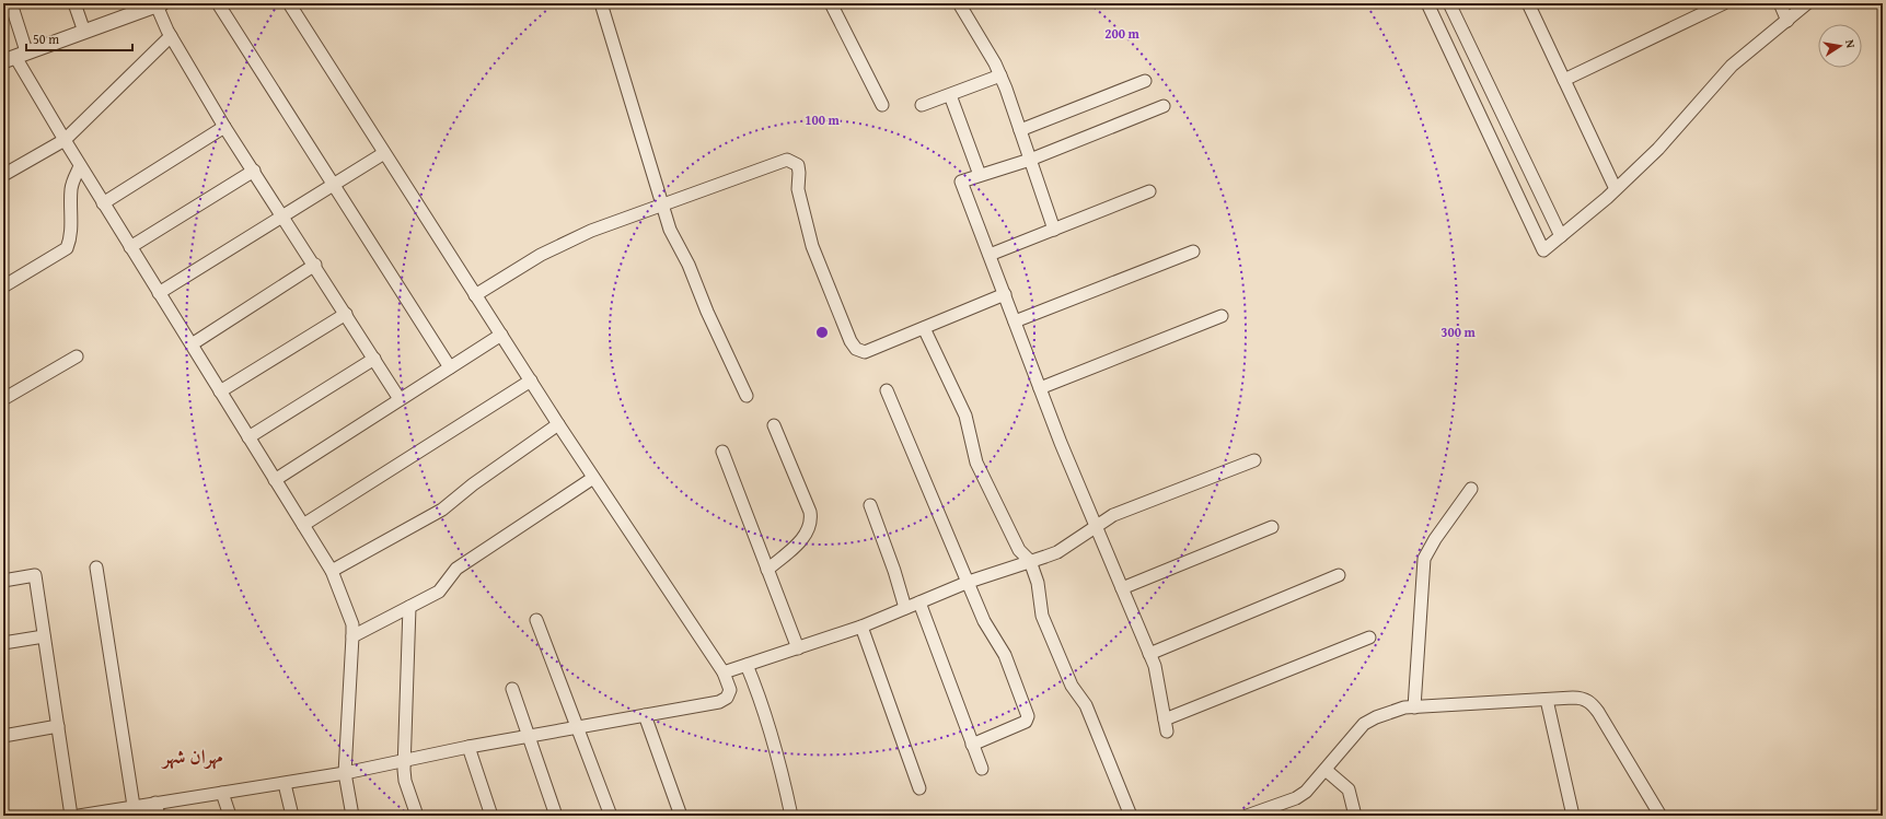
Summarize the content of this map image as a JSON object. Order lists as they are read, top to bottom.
{
  "districts": ["مہران شہر"],
  "scale_bar": "50 m",
  "north": "right",
  "rings": ["200 m", "100 m", "300 m"]
}
